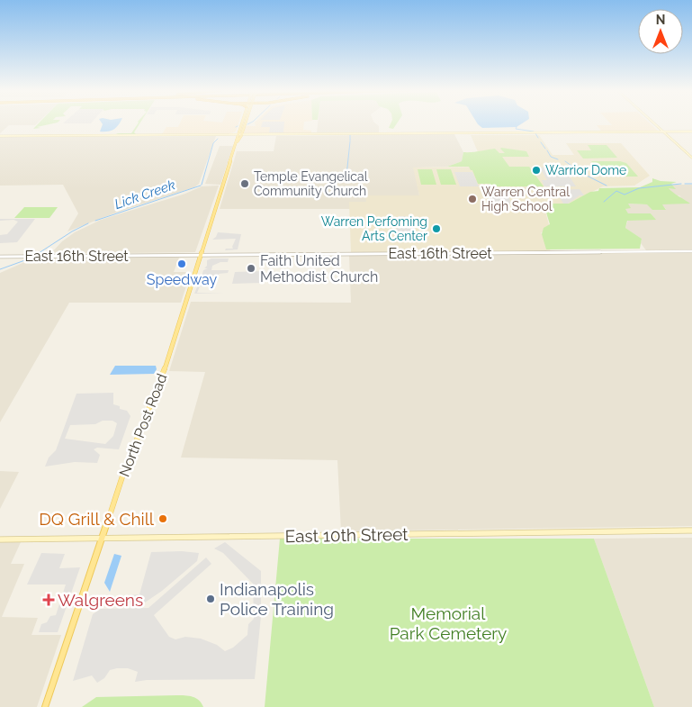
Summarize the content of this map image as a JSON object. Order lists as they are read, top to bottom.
{
  "streets": {
    "main road": ["North Post Road", "East 10th Street"],
    "street": ["East 16th Street"]
  },
  "crossings": [
    ["East 16th Street", "North Post Road"],
    ["North Post Road", "East 10th Street"]
  ],
  "water": ["Lick Creek"],
  "parks": ["Memorial Park Cemetery"],
  "places": {
    "other": [
      "Warrior Dome",
      "Temple Evangelical Community Church",
      "Warren Central High School",
      "Warren Perfoming Arts Center",
      "Speedway",
      "Faith United Methodist Church",
      "DQ Grill & Chill",
      "Indianapolis Police Training"
    ],
    "health": ["Walgreens"]
  },
  "north": "top"
}
